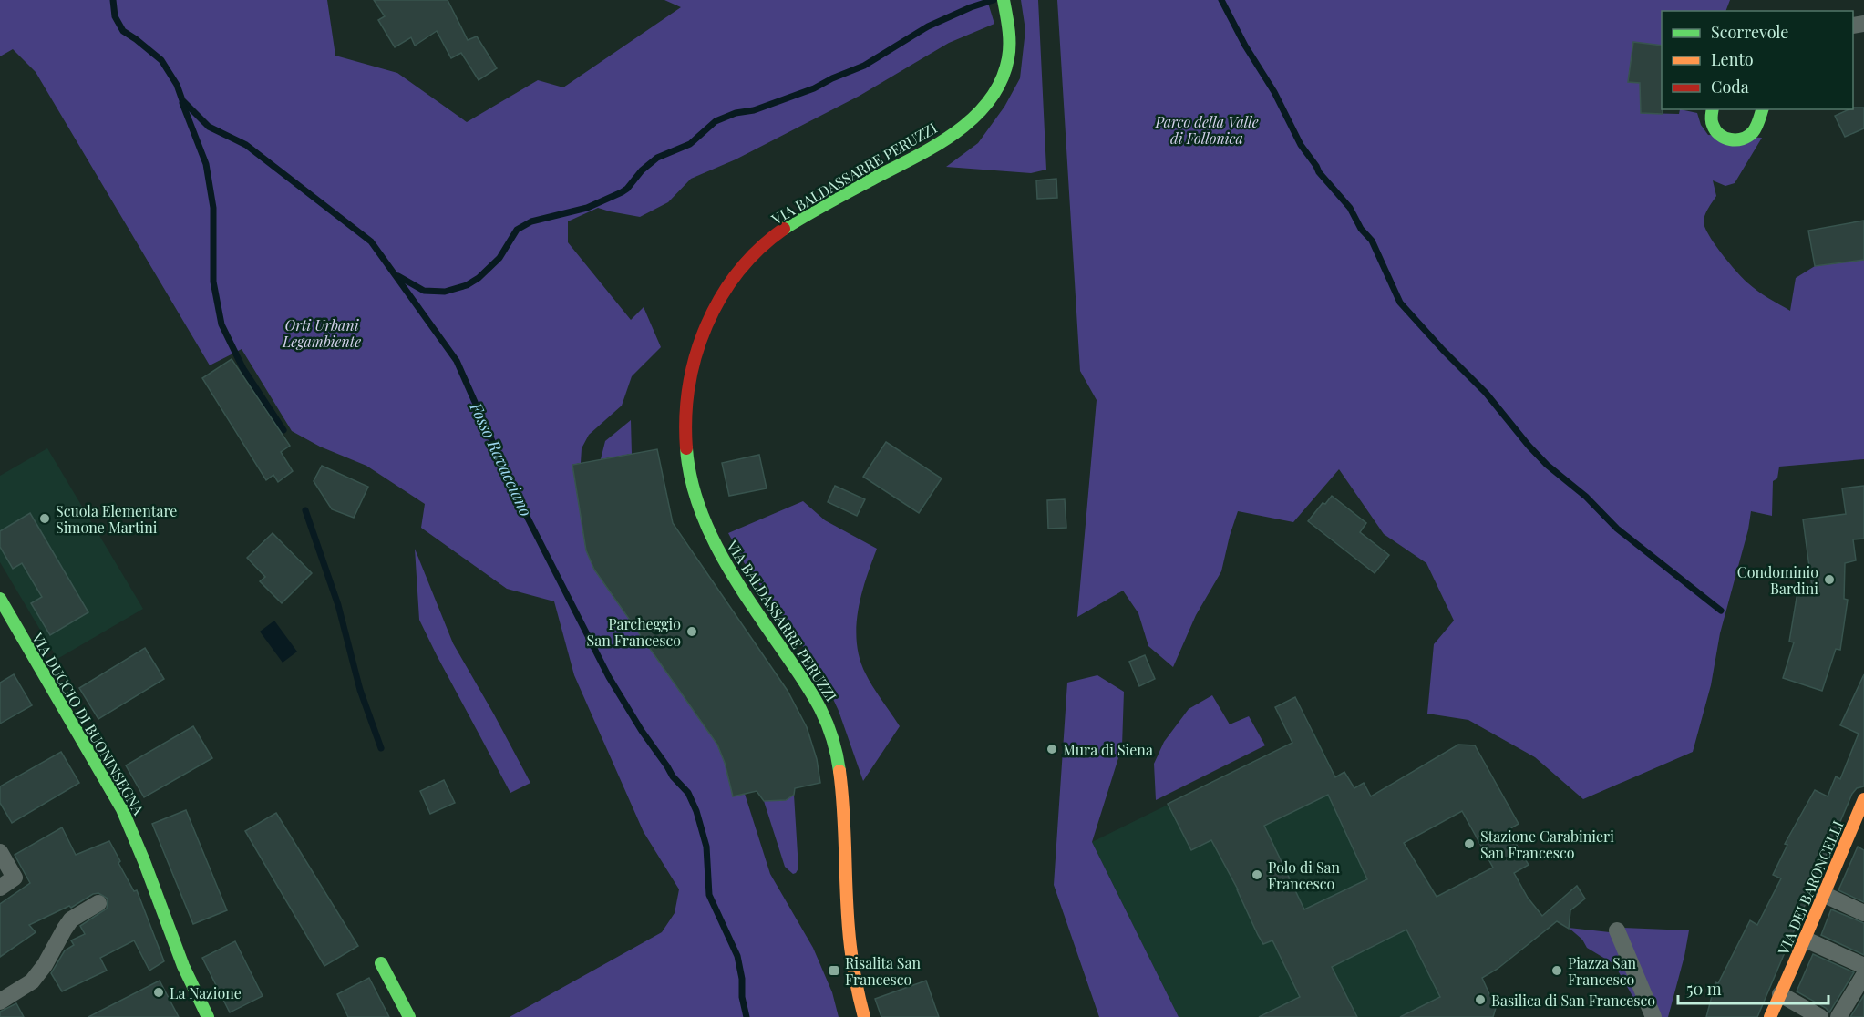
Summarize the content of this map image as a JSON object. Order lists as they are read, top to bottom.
{
  "streets": {
    "street": ["VIA BALDASSARRE PERUZZI", "VIA DUCCIO DI BUONINSEGNA", "VIA DEI BARONCELLI"]
  },
  "water": ["Fosso Ravacciano"],
  "parks": ["Parco della Valle di Follonica", "Orti Urbani Legambiente"],
  "places": {
    "other": [
      "Scuola Elementare Simone Martini",
      "Condominio Bardini",
      "Parcheggio San Francesco",
      "Mura di Siena",
      "Stazione Carabinieri San Francesco",
      "Polo di San Francesco",
      "Piazza San Francesco",
      "La Nazione",
      "Basilica di San Francesco"
    ],
    "transit": ["Risalita San Francesco"]
  },
  "legend": ["Scorrevole", "Lento", "Coda"],
  "scale_bar": "50 m"
}
